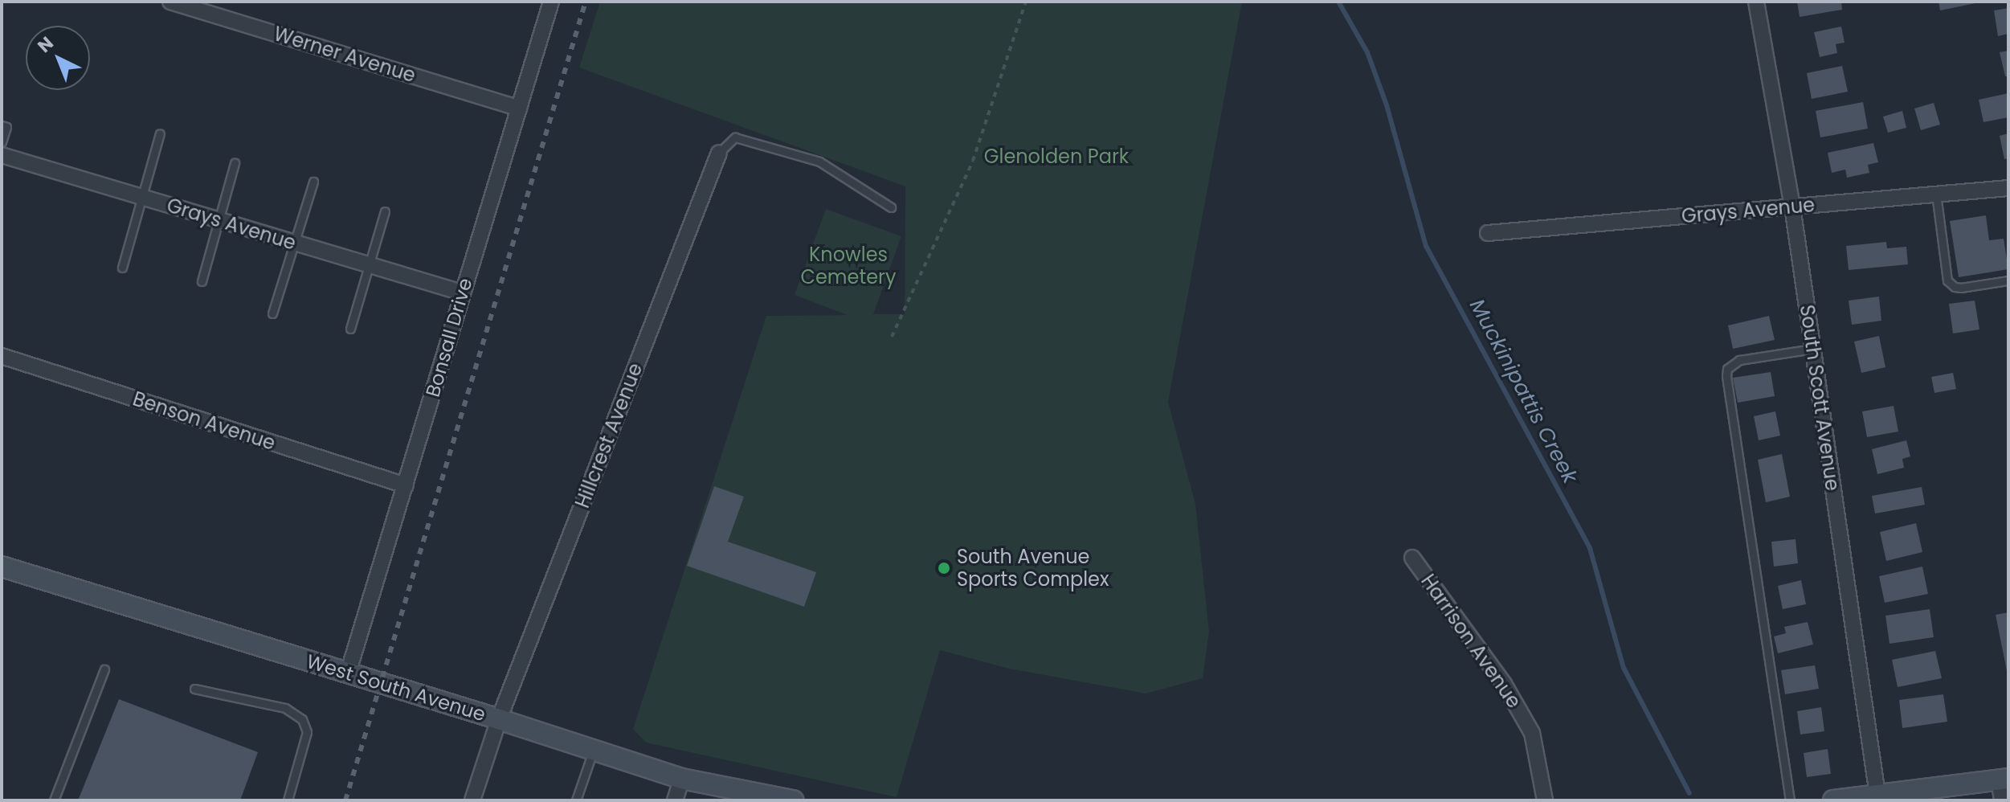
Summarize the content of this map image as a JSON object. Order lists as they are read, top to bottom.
{
  "streets": {
    "street": [
      "Werner Avenue",
      "Grays Avenue",
      "Bonsall Drive",
      "South Scott Avenue",
      "Benson Avenue",
      "Hillcrest Avenue",
      "Harrison Avenue",
      "West South Avenue"
    ]
  },
  "crossings": [
    ["Werner Avenue", "Bonsall Drive"],
    ["Grays Avenue", "Bonsall Drive"],
    ["Grays Avenue", "South Scott Avenue"],
    ["Bonsall Drive", "Benson Avenue"],
    ["Bonsall Drive", "West South Avenue"],
    ["Hillcrest Avenue", "West South Avenue"]
  ],
  "water": ["Muckinipattis Creek"],
  "parks": ["Glenolden Park", "Knowles Cemetery"],
  "places": ["South Avenue Sports Complex"],
  "north": "top left"
}
